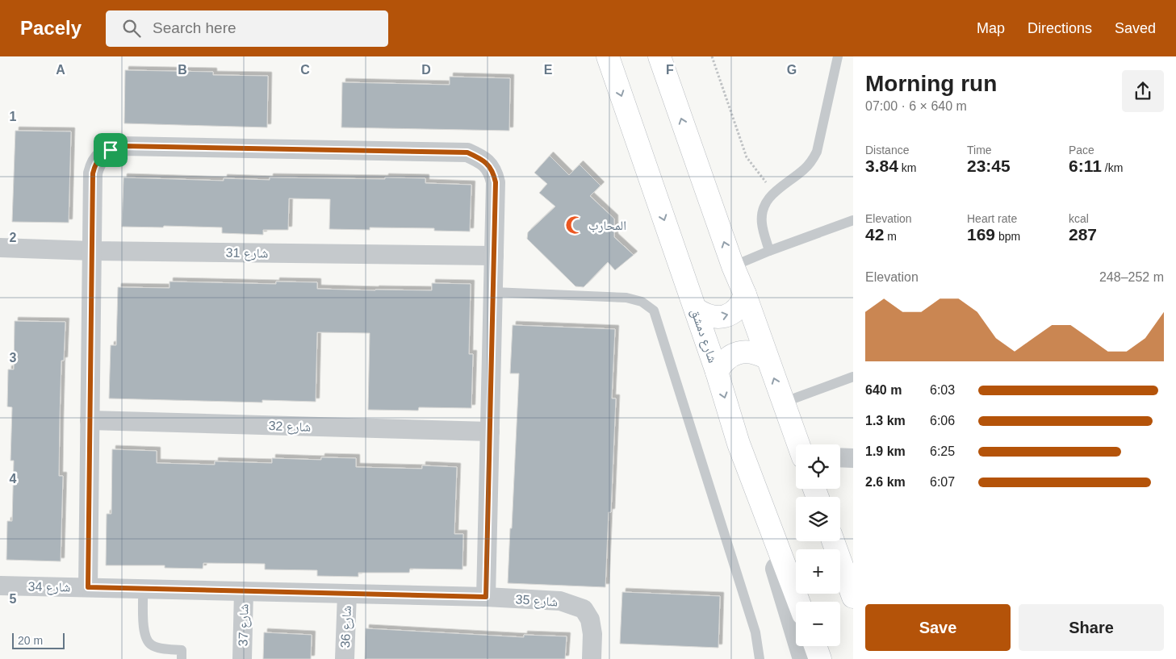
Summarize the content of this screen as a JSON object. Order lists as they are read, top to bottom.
{
  "streets": {
    "main road": ["شارع دمشق"],
    "street": [
      "شارع 31",
      "شارع 32",
      "شارع 34",
      "شارع 35",
      "شارع 37",
      "شارع 36"
    ]
  },
  "crossings": [
    ["شارع 34", "شارع 35"],
    ["شارع 34", "شارع 37"],
    ["شارع 34", "شارع 36"]
  ],
  "places": {
    "mosque": ["المحارب"]
  },
  "scale_bar": "20 m",
  "page": {
    "header": "Pacely",
    "search": "Search here",
    "nav": ["Map", "Directions", "Saved"],
    "heading": ["Morning run", "07:00 · 6 × 640 m"],
    "stats": [
      ["Distance", "3.84 km"],
      ["Time", "23:45"],
      ["Pace", "6:11 /km"],
      ["Elevation", "42 m"],
      ["Heart rate", "169 bpm"],
      ["kcal", "287"]
    ],
    "chart": ["Elevation", "248–252 m"],
    "list": [
      {
        "name": "640 m",
        "note": "6:03"
      },
      {
        "name": "1.3 km",
        "note": "6:06"
      },
      {
        "name": "1.9 km",
        "note": "6:25"
      },
      {
        "name": "2.6 km",
        "note": "6:07"
      }
    ],
    "map_buttons": ["+", "−"],
    "buttons": ["Save", "Share"],
    "scale": "20 m"
  },
  "grid": {
    "columns": [
      "A",
      "B",
      "C",
      "D",
      "E",
      "F",
      "G"
    ],
    "rows": [
      "1",
      "2",
      "3",
      "4",
      "5"
    ]
  }
}
